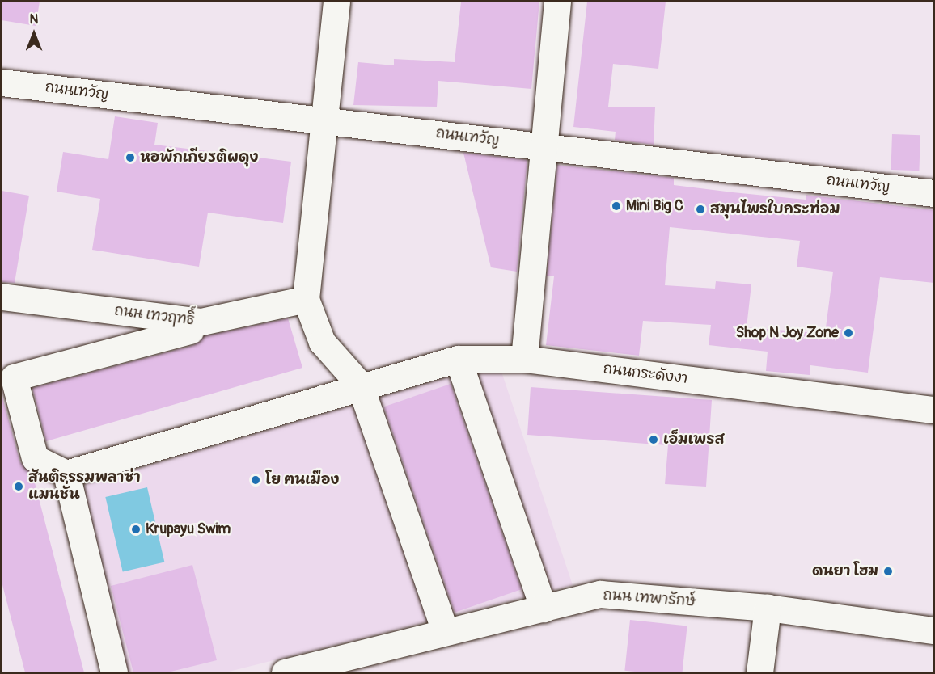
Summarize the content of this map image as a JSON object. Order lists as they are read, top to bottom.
{
  "streets": {
    "street": [
      "ถนนเทวัญ",
      "ถนน เทวฤทธิ์",
      "ถนนกระดังงา",
      "ถนน เทพารักษ์"
    ]
  },
  "places": [
    "หอพักเกียรติผดุง",
    "Mini Big C",
    "สมุนไพรใบกระท่อม",
    "Shop N Joy Zone",
    "เอ็มเพรส",
    "โย ฅนเมือง",
    "สันติธรรมพลาซ่า แมนชั่น",
    "Krupayu Swim",
    "ดนยา โฮม"
  ],
  "north": "top"
}
